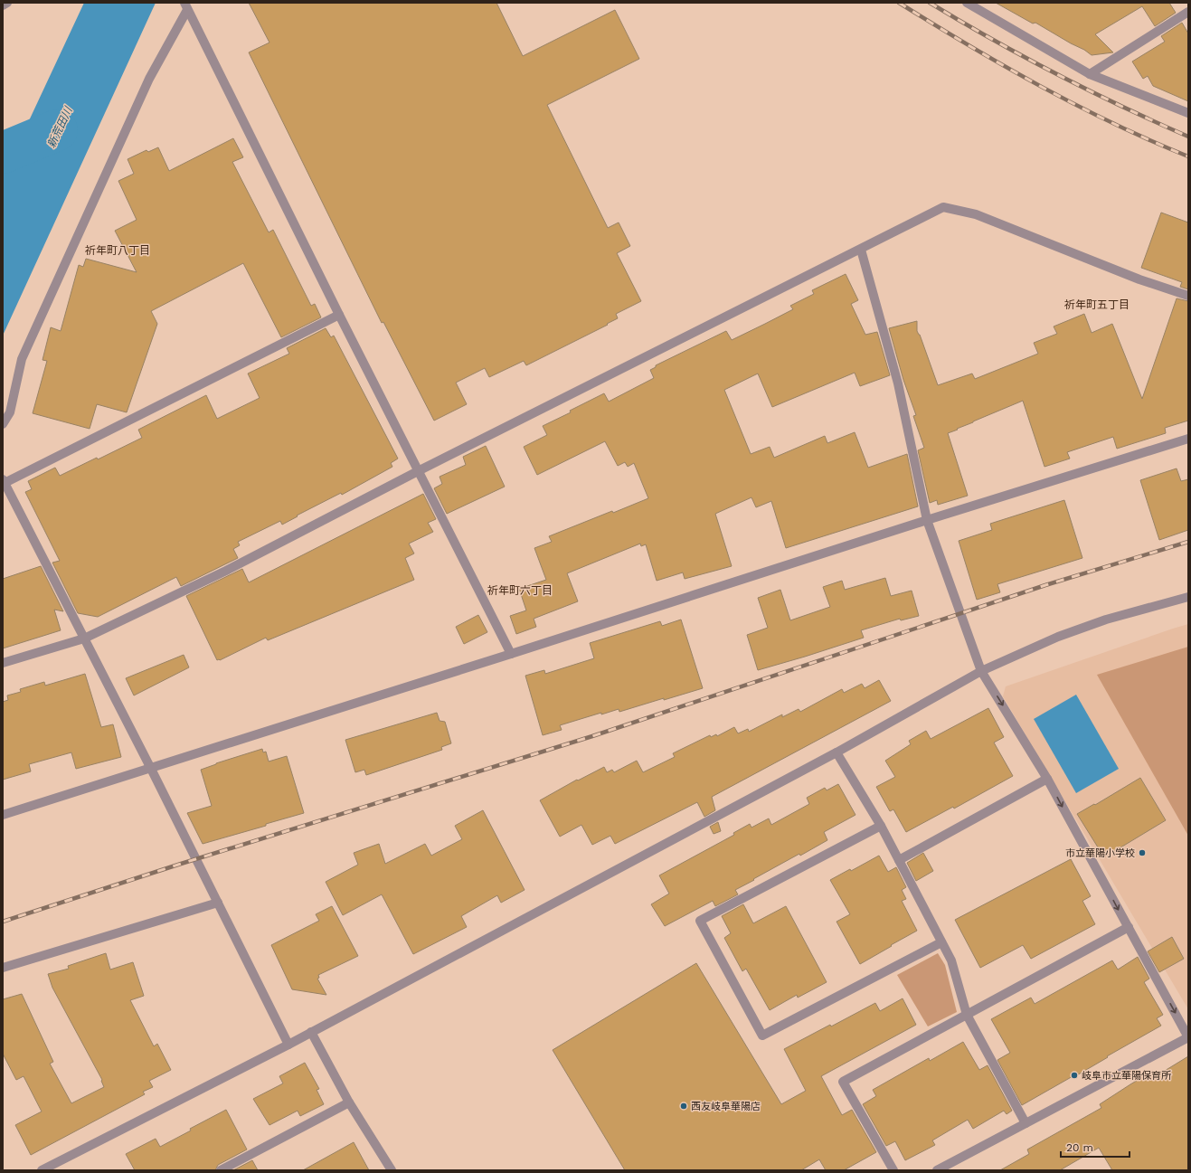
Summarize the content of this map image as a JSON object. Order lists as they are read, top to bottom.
{
  "districts": ["祈年町八丁目", "祈年町五丁目", "祈年町六丁目"],
  "water": ["新荒田川"],
  "places": ["市立華陽小学校", "岐阜市立華陽保育所", "西友岐阜華陽店"],
  "scale_bar": "20 m"
}
